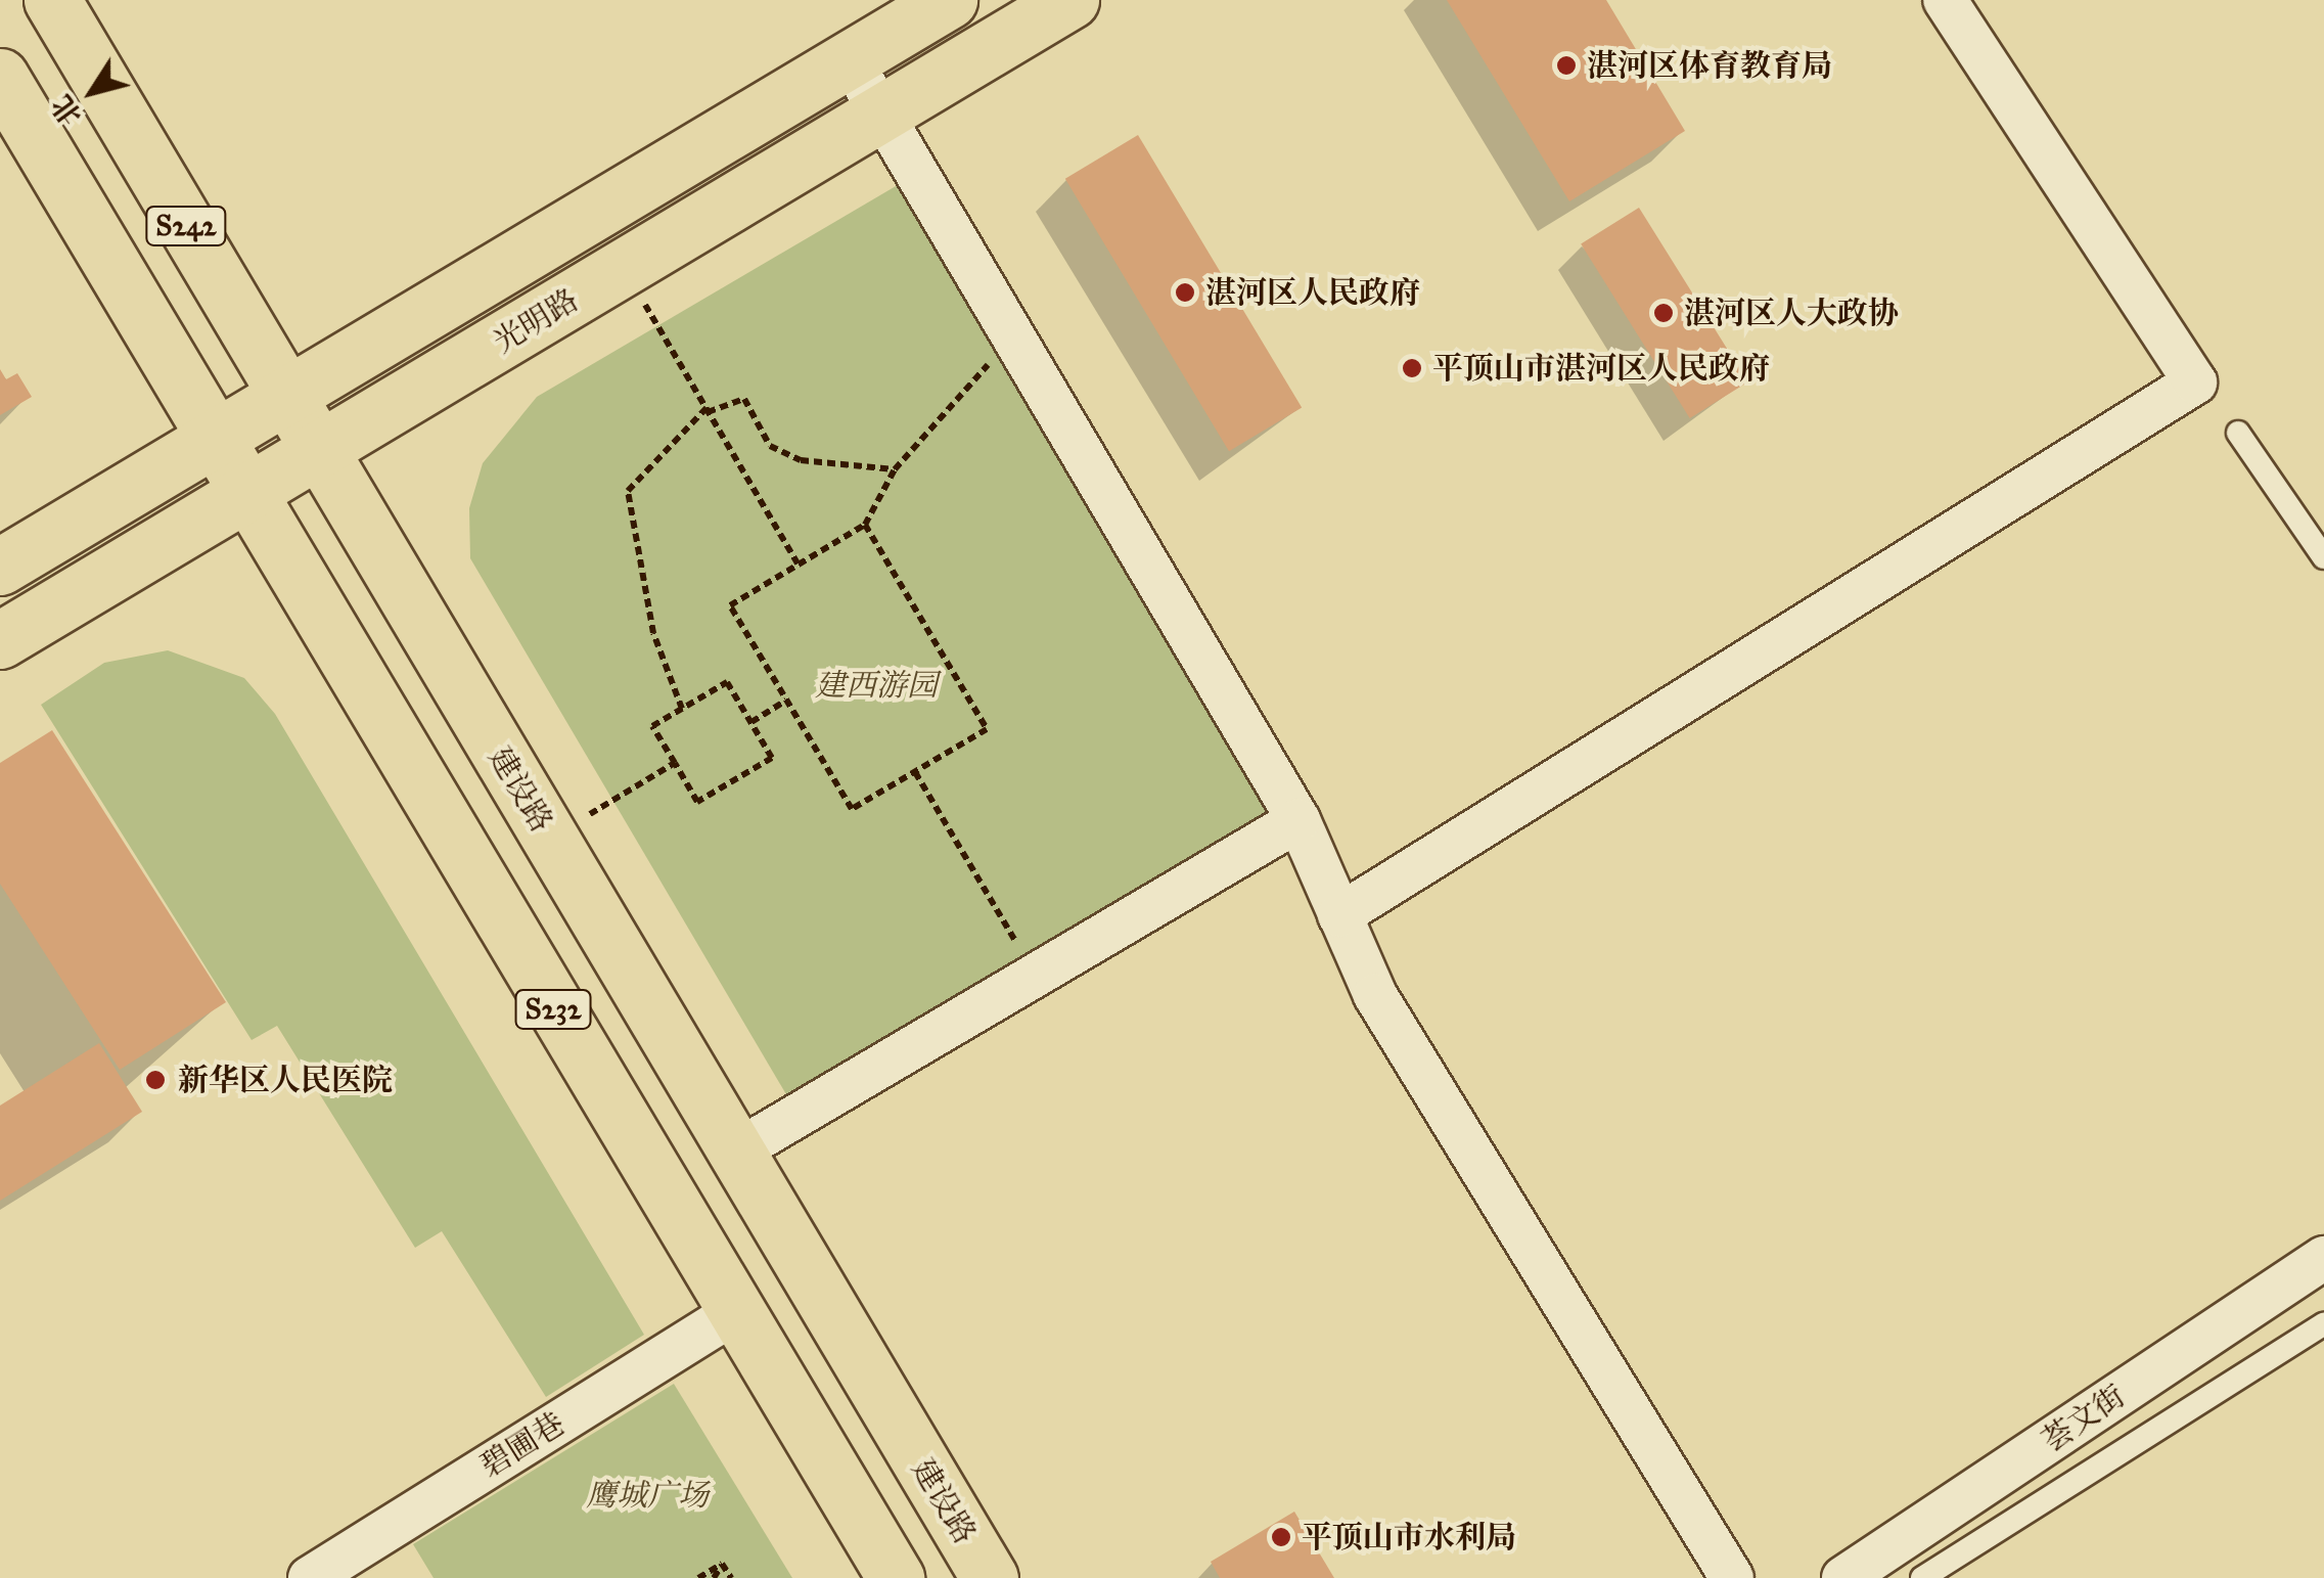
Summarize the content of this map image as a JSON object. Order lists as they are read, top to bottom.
{
  "streets": {
    "main road": [
      "S242",
      "光明路",
      "建设路",
      "S232"
    ],
    "street": ["荟文街", "碧圃巷"]
  },
  "crossings": [
    ["S242", "光明路"],
    ["S242", "S232"],
    ["光明路", "建设路"],
    ["光明路", "S232"],
    ["S232", "碧圃巷"]
  ],
  "parks": ["建西游园", "鹰城广场"],
  "places": [
    "湛河区体育教育局",
    "湛河区人民政府",
    "湛河区人大政协",
    "平顶山市湛河区人民政府",
    "新华区人民医院",
    "平顶山市水利局"
  ],
  "north": "bottom left"
}
